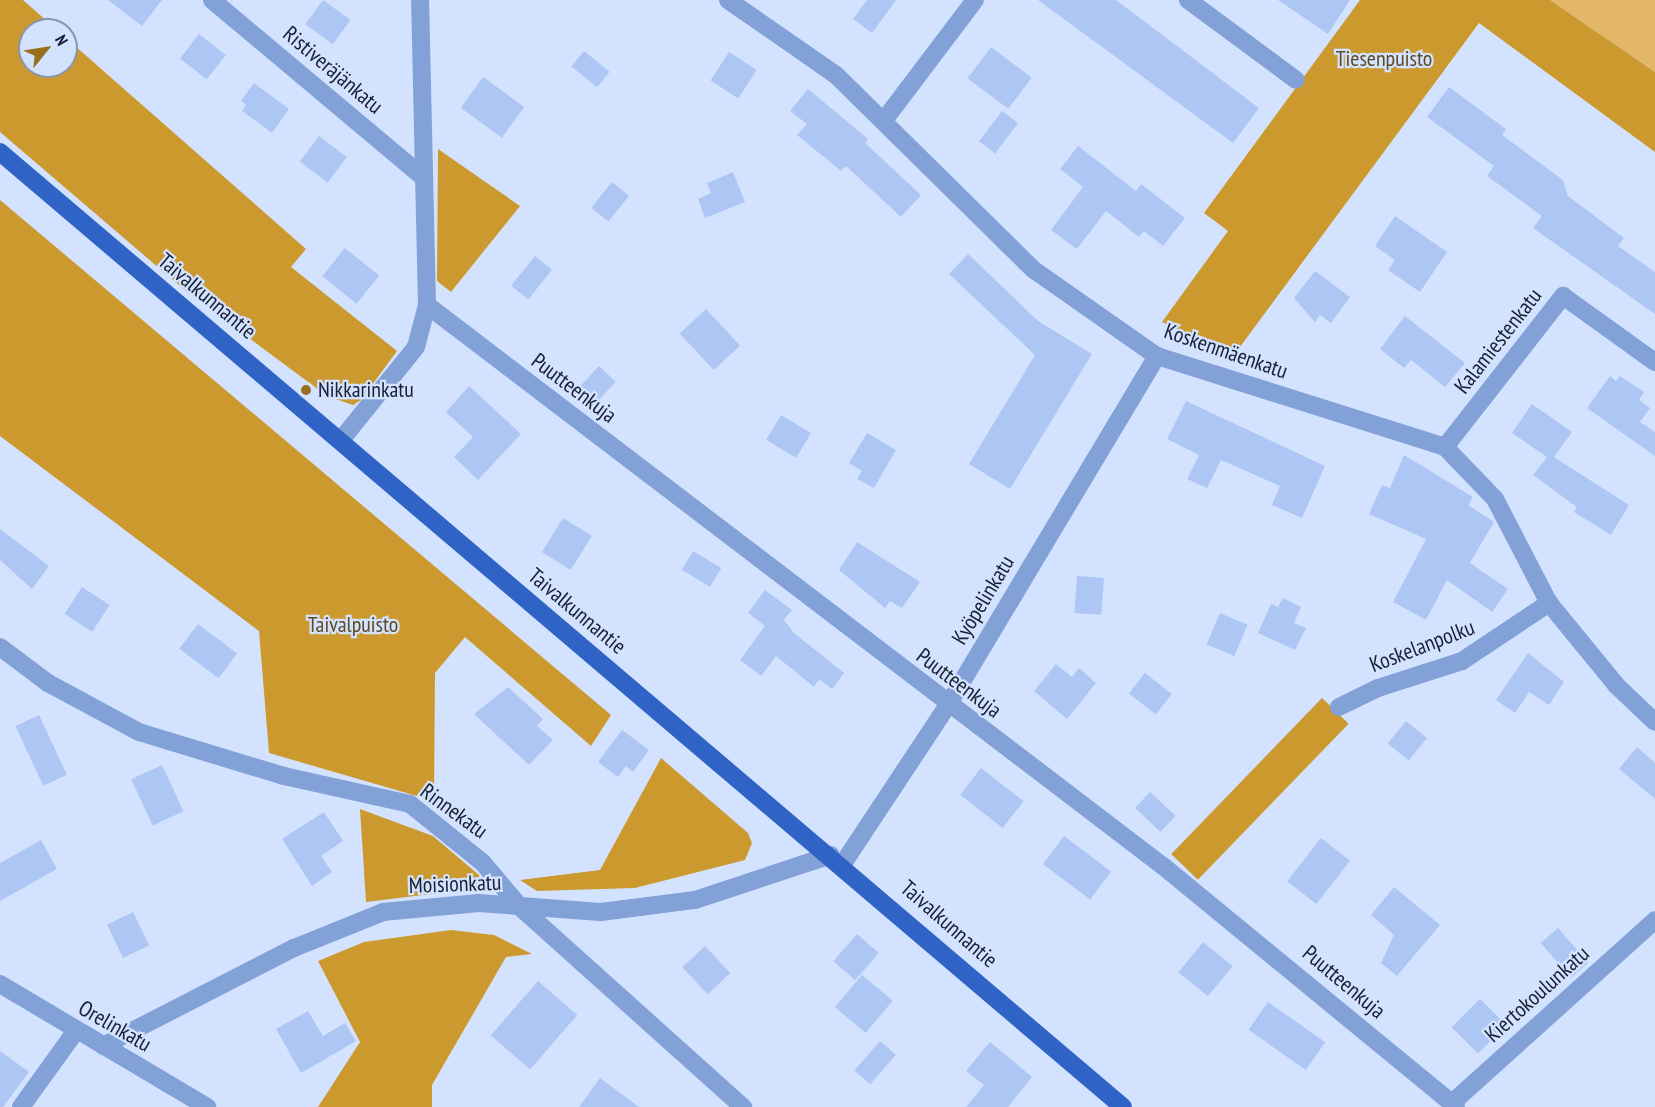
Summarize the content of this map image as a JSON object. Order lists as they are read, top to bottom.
{
  "streets": {
    "main road": ["Taivalkunnantie"],
    "street": [
      "Ristiveräjänkatu",
      "Kalamiestenkatu",
      "Koskenmäenkatu",
      "Puutteenkuja",
      "Kyöpelinkatu",
      "Koskelanpolku",
      "Rinnekatu",
      "Moisionkatu",
      "Kiertokoulunkatu",
      "Orelinkatu"
    ]
  },
  "crossings": [
    ["Taivalkunnantie", "Kyöpelinkatu"],
    ["Taivalkunnantie", "Moisionkatu"],
    ["Kalamiestenkatu", "Koskenmäenkatu"],
    ["Koskenmäenkatu", "Kyöpelinkatu"],
    ["Koskenmäenkatu", "Koskelanpolku"],
    ["Puutteenkuja", "Kyöpelinkatu"],
    ["Puutteenkuja", "Kiertokoulunkatu"],
    ["Kyöpelinkatu", "Moisionkatu"],
    ["Rinnekatu", "Moisionkatu"],
    ["Moisionkatu", "Orelinkatu"]
  ],
  "parks": ["Tiesenpuisto", "Taivalpuisto"],
  "places": ["Nikkarinkatu"],
  "north": "top right"
}
